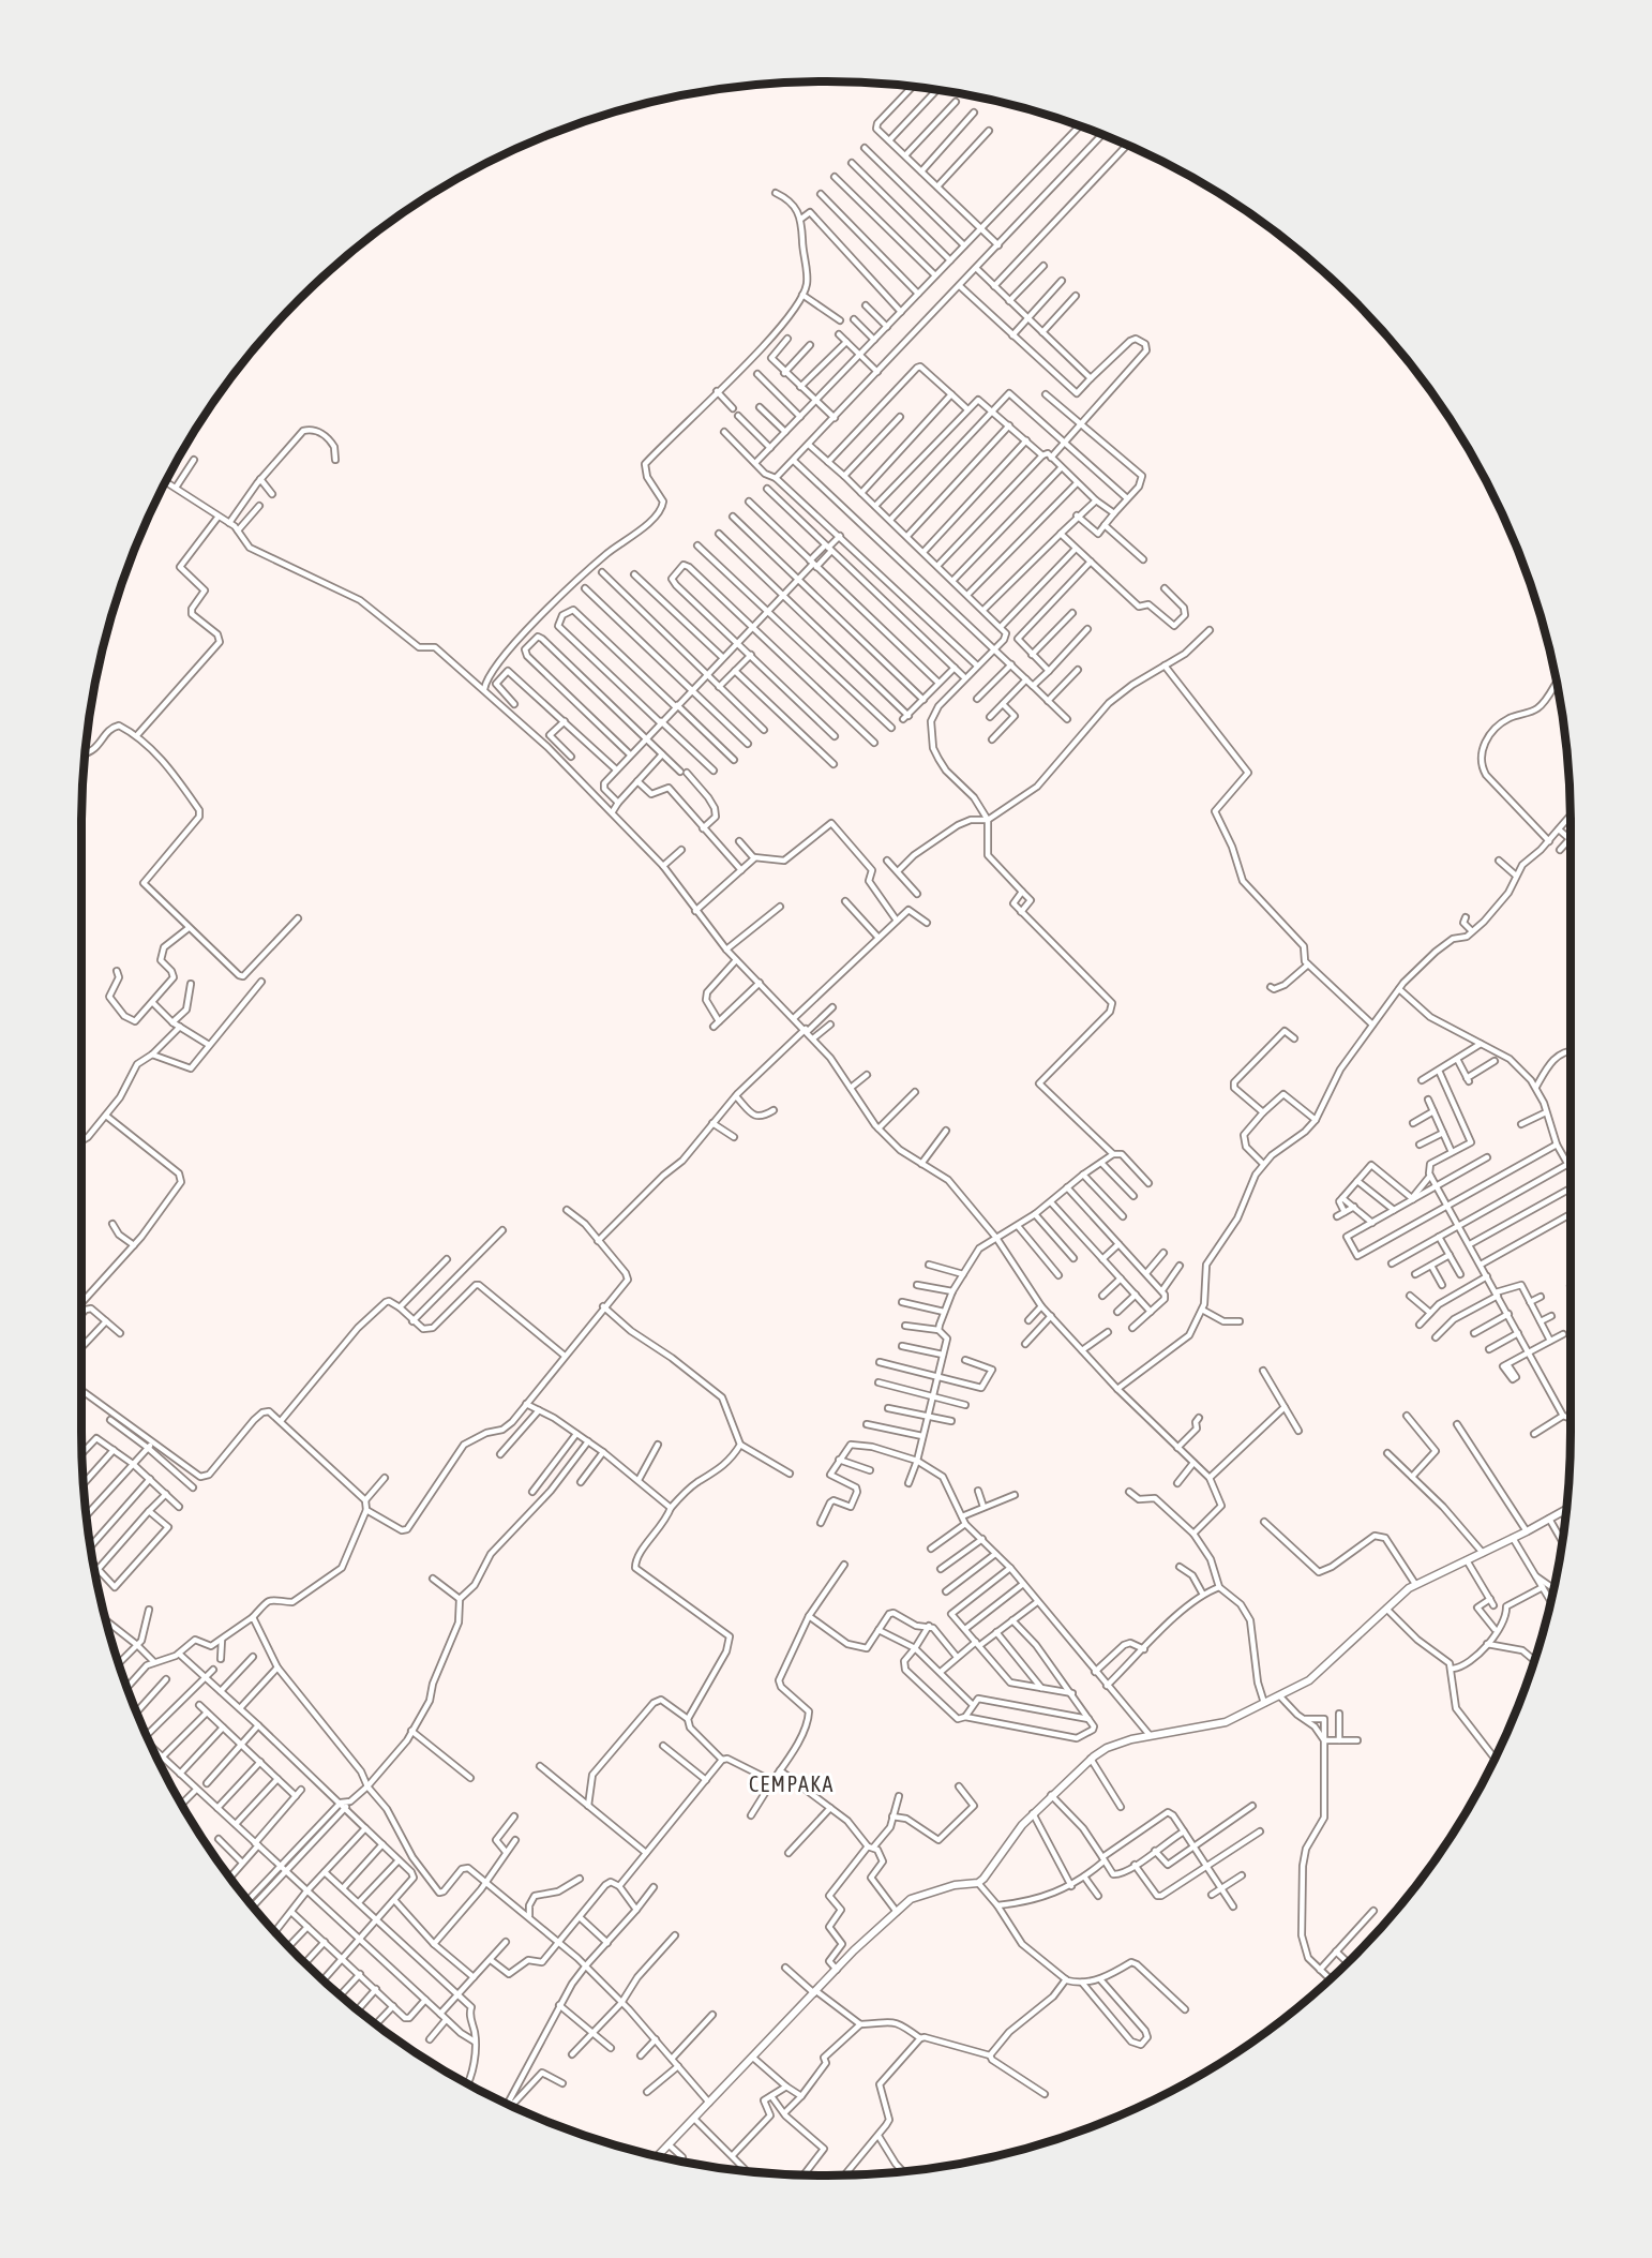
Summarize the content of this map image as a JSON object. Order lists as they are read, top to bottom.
{
  "districts": ["CEMPAKA"]
}
